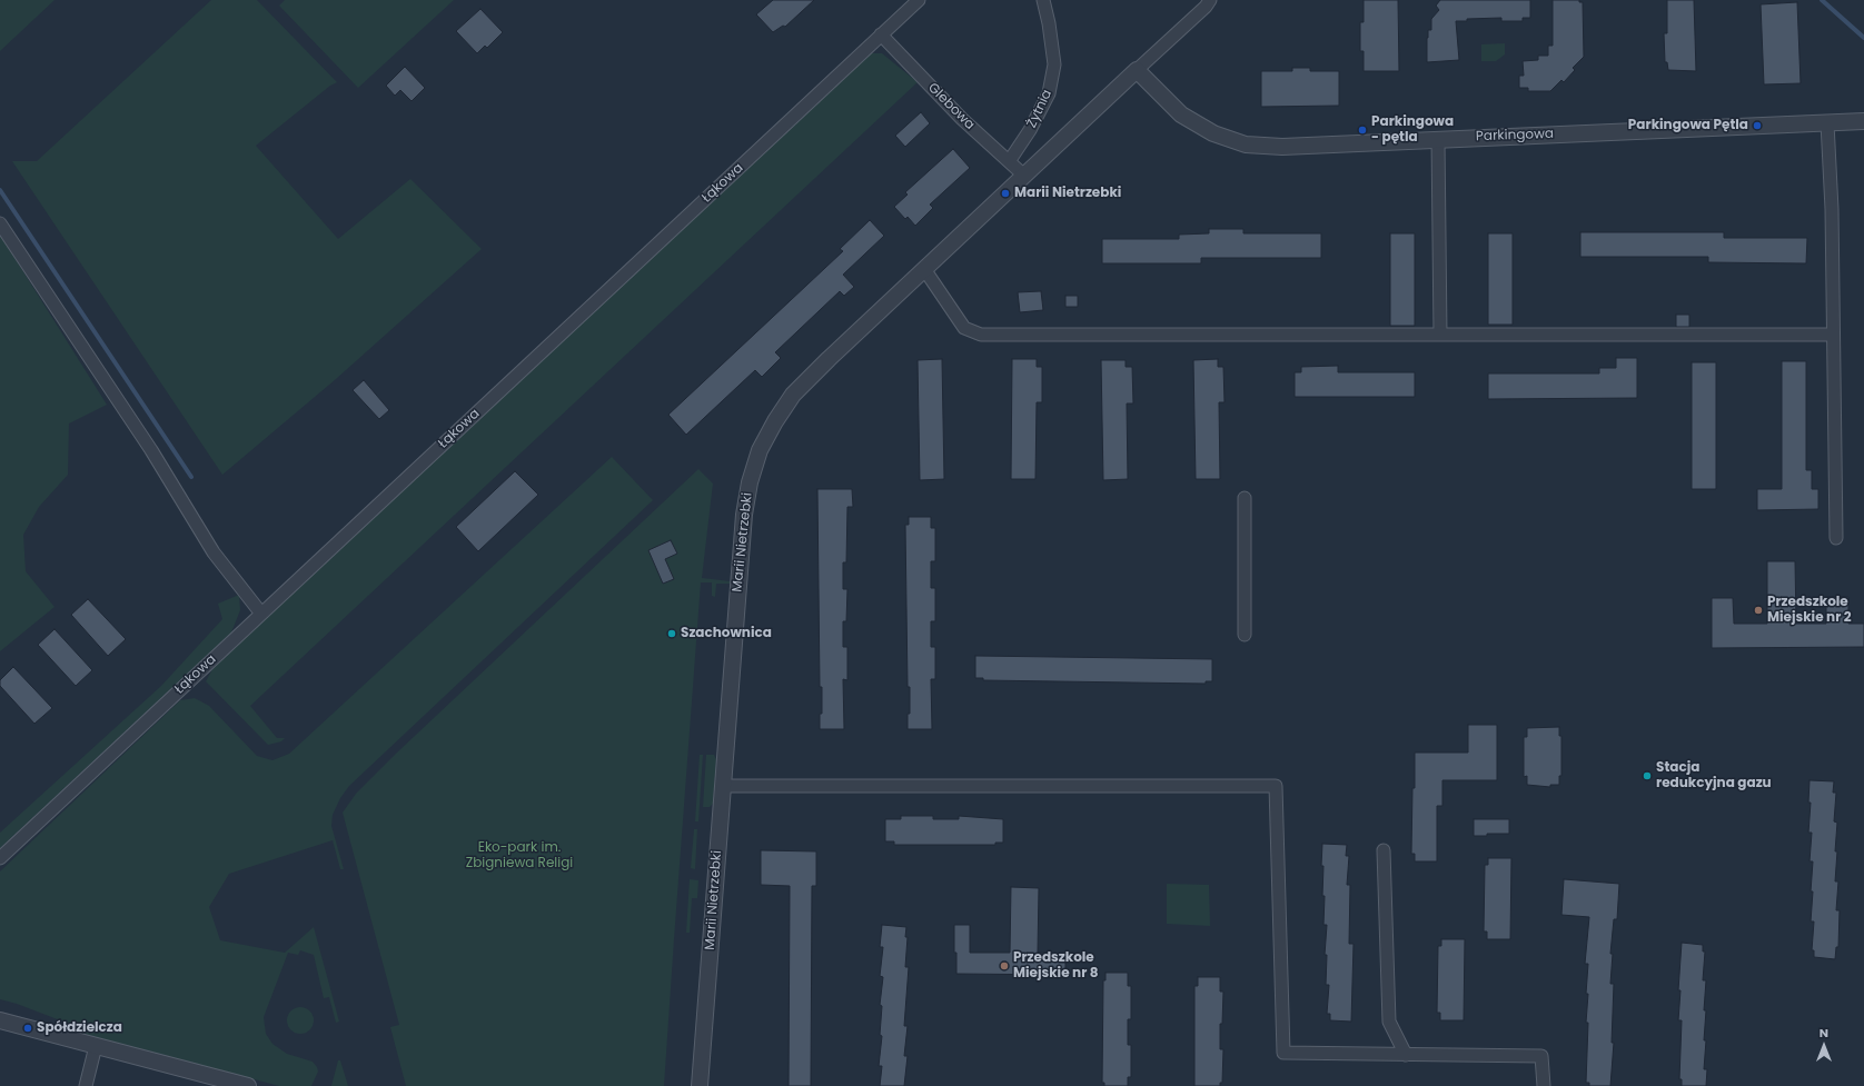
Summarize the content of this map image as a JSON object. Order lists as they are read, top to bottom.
{
  "streets": {
    "street": [
      "Glebowa",
      "Żytnia",
      "Parkingowa",
      "Łąkowa",
      "Marii Nietrzebki"
    ]
  },
  "crossings": [
    ["Glebowa", "Żytnia"],
    ["Glebowa", "Łąkowa"],
    ["Glebowa", "Marii Nietrzebki"],
    ["Parkingowa", "Marii Nietrzebki"]
  ],
  "parks": ["Eko-park im. Zbigniewa Religi"],
  "places": [
    "Parkingowa Pętla",
    "Parkingowa - pętla",
    "Marii Nietrzebki",
    "Przedszkole Miejskie nr 2",
    "Szachownica",
    "Stacja redukcyjna gazu",
    "Przedszkole Miejskie nr 8",
    "Spółdzielcza"
  ],
  "north": "top"
}
